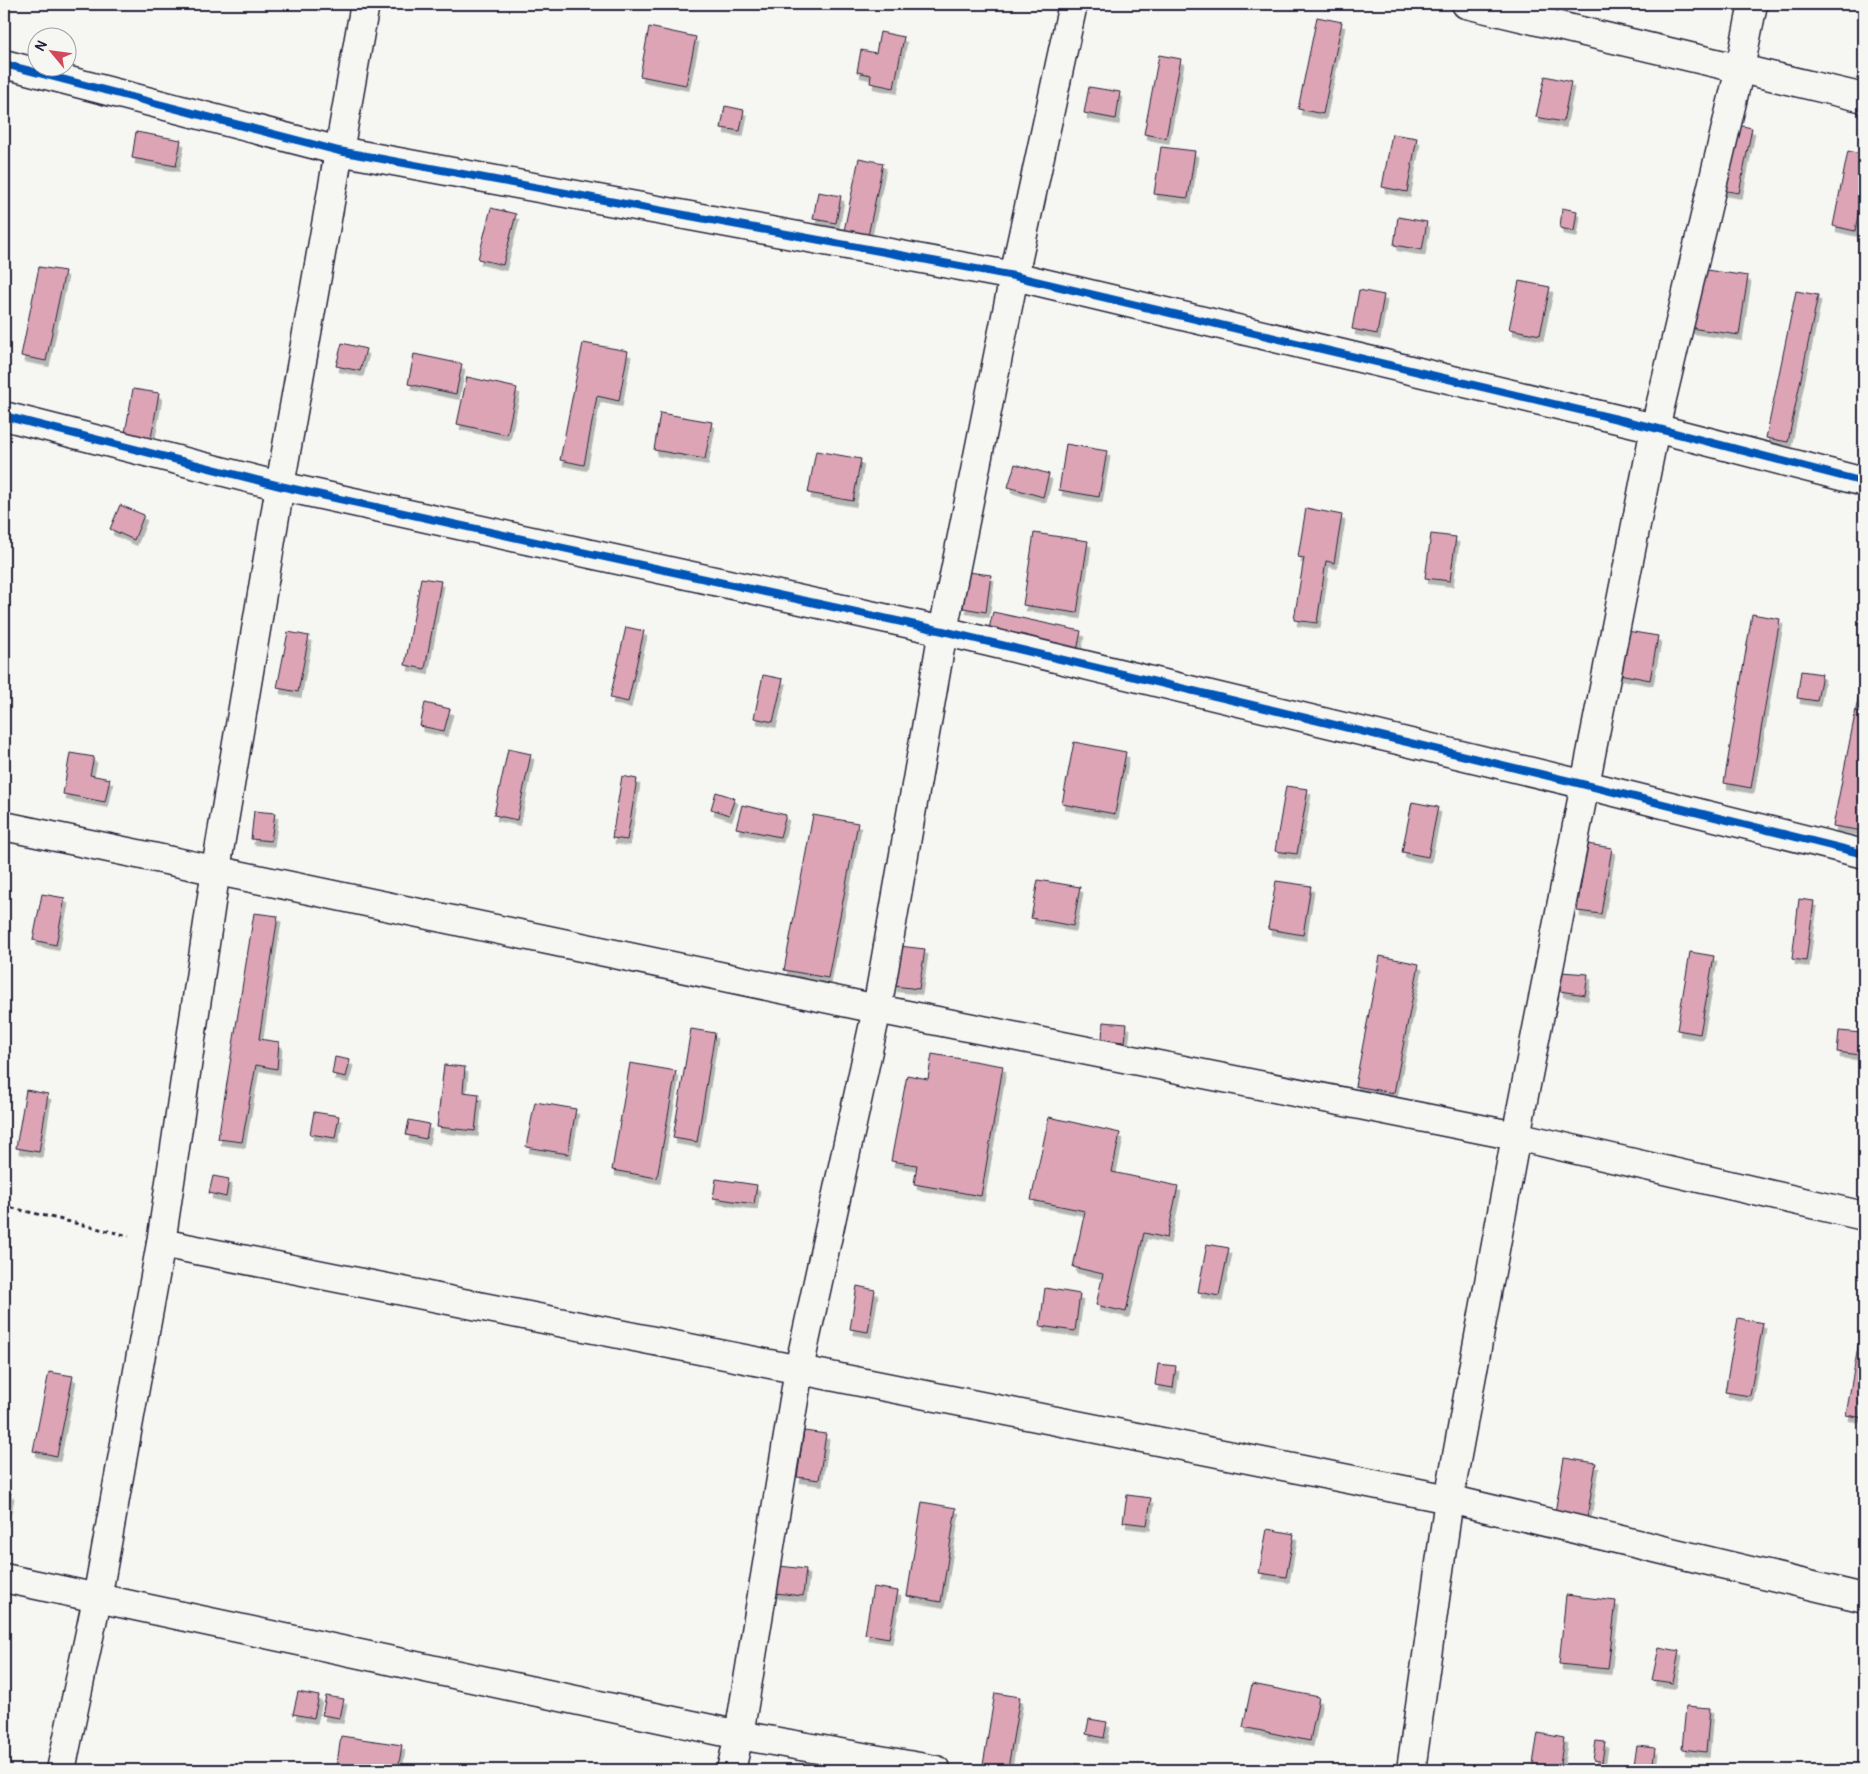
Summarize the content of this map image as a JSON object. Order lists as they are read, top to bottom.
{
  "north": "top left"
}
